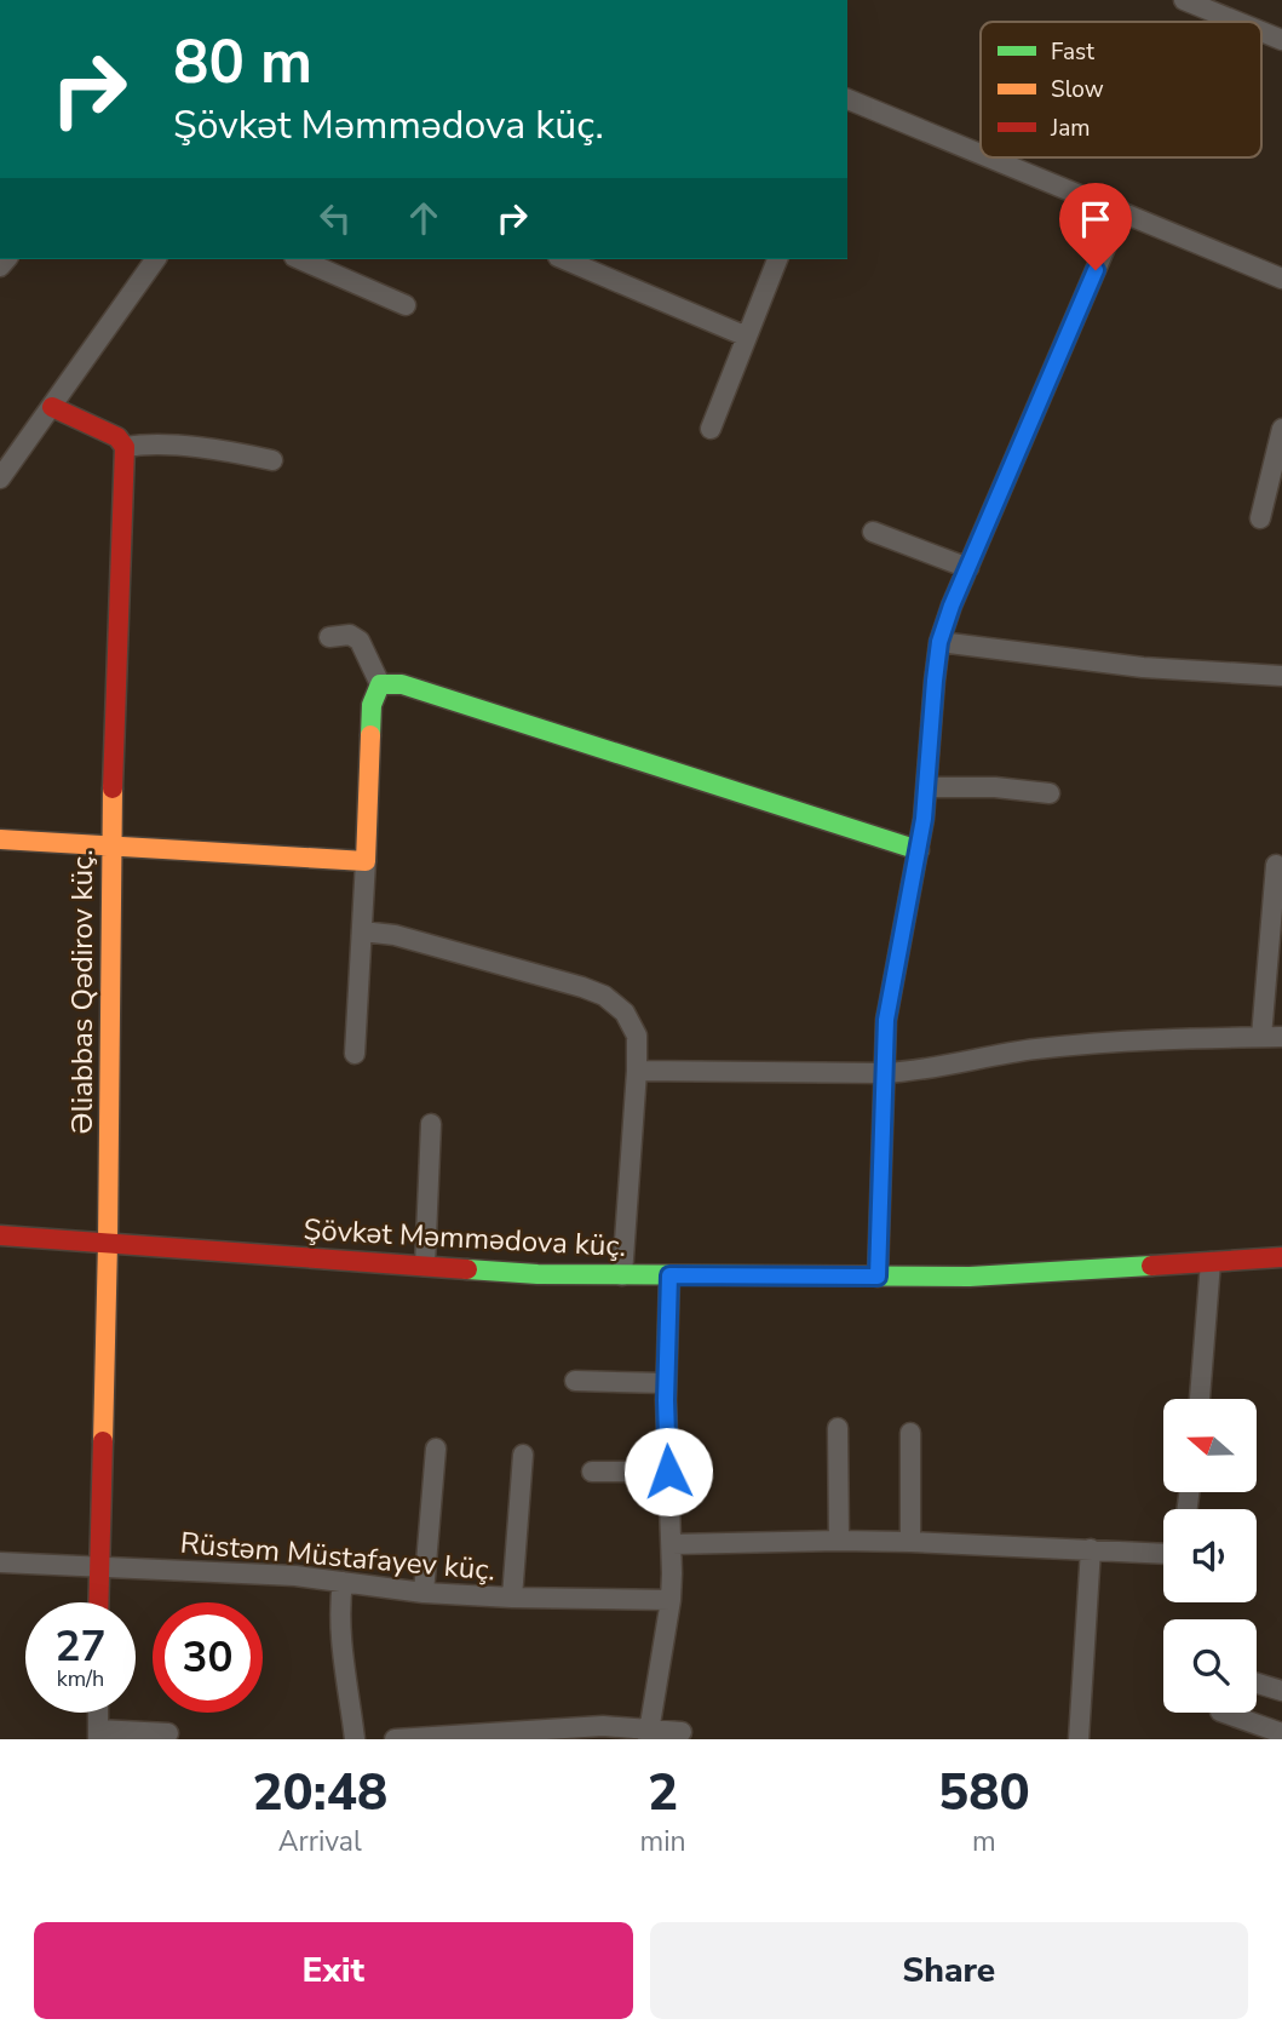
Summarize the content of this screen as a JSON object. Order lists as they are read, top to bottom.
{
  "streets": {
    "street": ["Əliabbas Qədirov küç.", "Şövkət Məmmədova küç.", "Rüstəm Müstafayev küç."]
  },
  "crossings": [
    ["Əliabbas Qədirov küç.", "Şövkət Məmmədova küç."],
    ["Əliabbas Qədirov küç.", "Rüstəm Müstafayev küç."]
  ],
  "legend": ["Fast", "Slow", "Jam"],
  "north": "left",
  "page": {
    "turn": ["80 m", "Şövkət Məmmədova küç."],
    "speed": "27 km/h",
    "limit": "30",
    "eta": [
      "20:48",
      "Arrival",
      "2",
      "min",
      "580",
      "m"
    ],
    "buttons": ["Exit", "Share"]
  }
}
